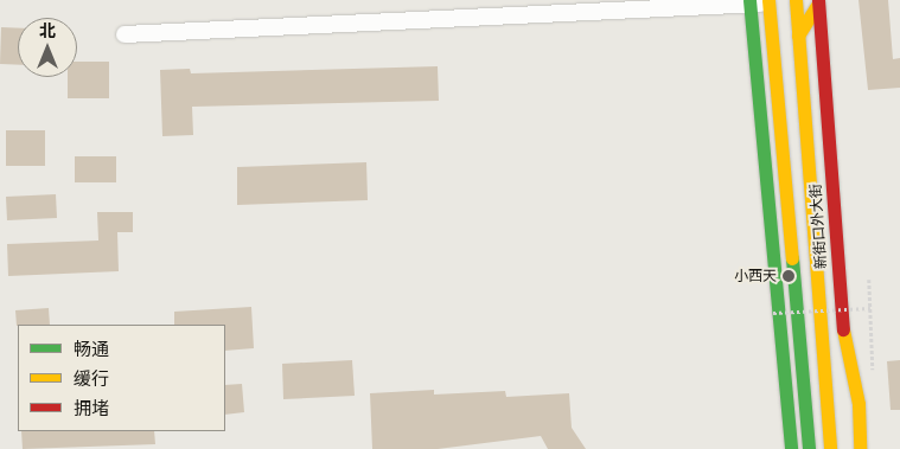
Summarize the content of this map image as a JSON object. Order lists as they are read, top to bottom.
{
  "streets": {
    "main road": ["新街口外大街"]
  },
  "places": ["小西天"],
  "legend": ["畅通", "缓行", "拥堵"],
  "north": "top"
}
